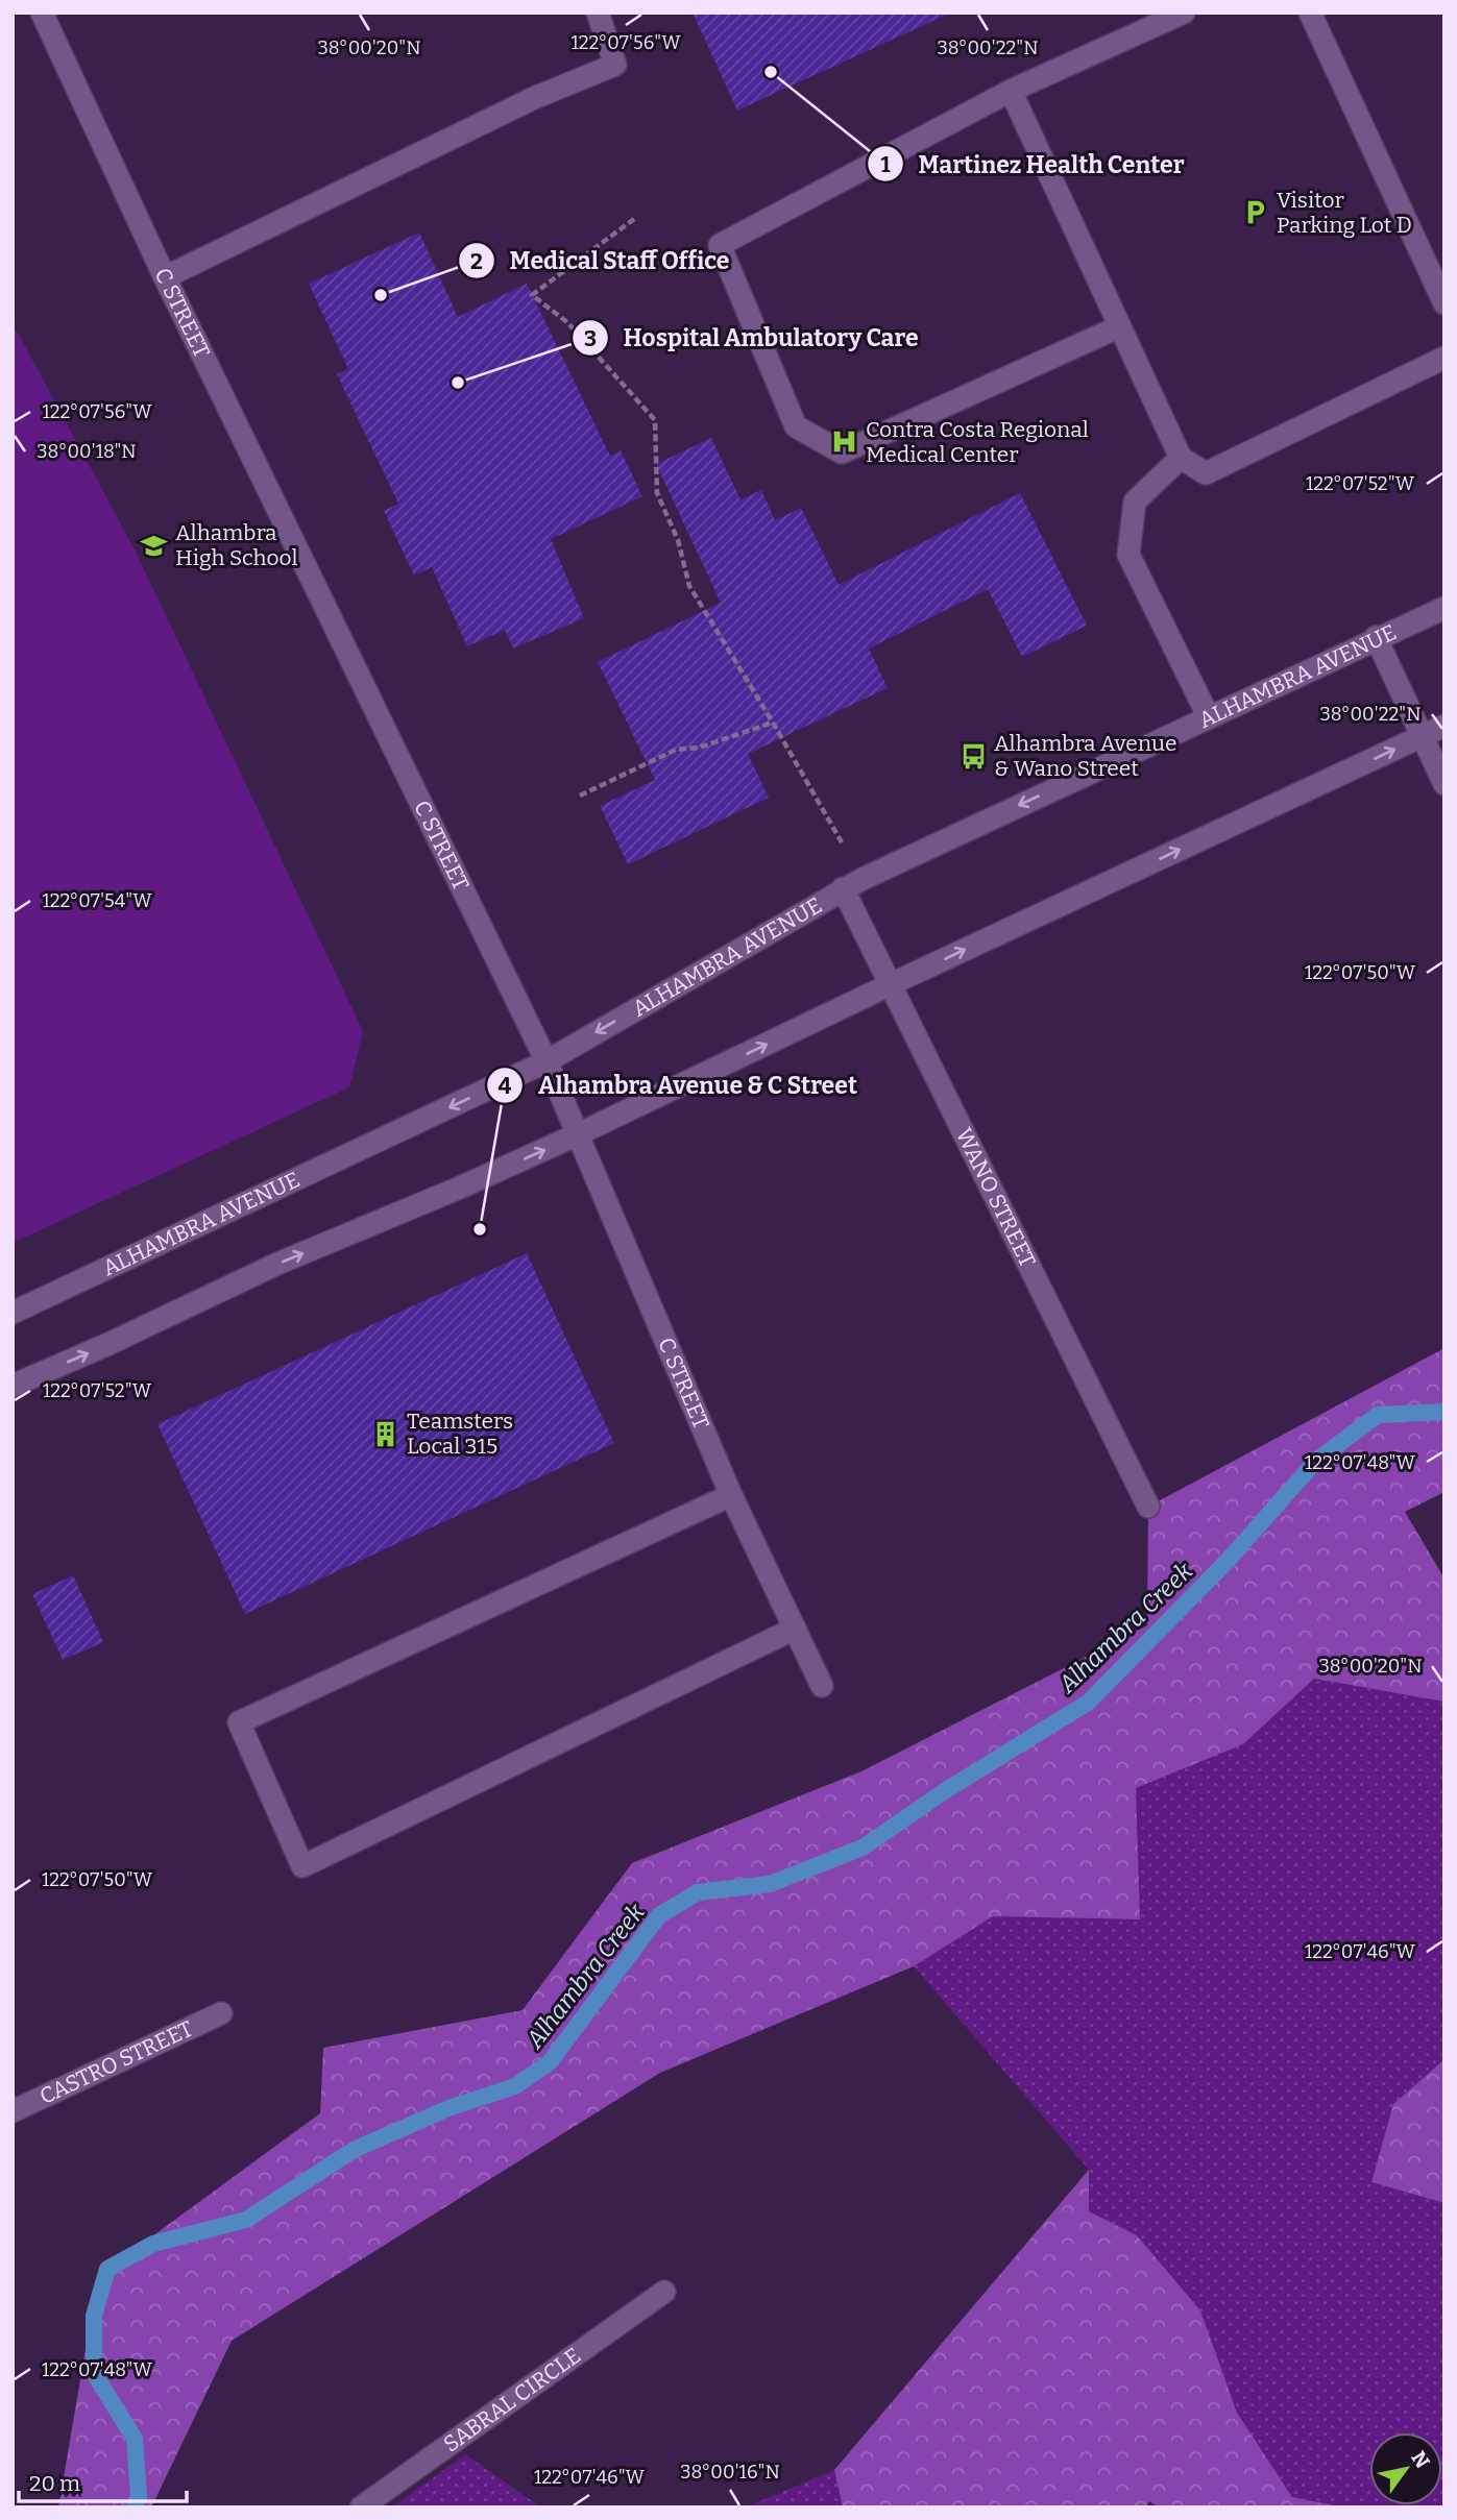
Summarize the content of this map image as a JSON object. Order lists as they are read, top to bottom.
{
  "streets": {
    "street": [
      "C STREET",
      "ALHAMBRA AVENUE",
      "WANO STREET",
      "CASTRO STREET",
      "SABRAL CIRCLE"
    ]
  },
  "crossings": [
    ["C STREET", "ALHAMBRA AVENUE"],
    ["ALHAMBRA AVENUE", "WANO STREET"]
  ],
  "water": ["Alhambra Creek"],
  "places": {
    "other": [
      "Martinez Health Center",
      "Medical Staff Office",
      "Hospital Ambulatory Care",
      "Alhambra Avenue & C Street"
    ],
    "parking": ["Visitor Parking Lot D"],
    "hospital": ["Contra Costa Regional Medical Center"],
    "school or university": ["Alhambra High School"],
    "bus stop": ["Alhambra Avenue & Wano Street"],
    "building": ["Teamsters Local 315"]
  },
  "scale_bar": "20 m",
  "north": "top right",
  "coordinates": [
    "122°07'56\"W",
    "38°00'20\"N",
    "38°00'22\"N",
    "38°00'18\"N",
    "122°07'52\"W",
    "122°07'54\"W",
    "122°07'50\"W",
    "122°07'48\"W",
    "122°07'46\"W",
    "38°00'16\"N"
  ]
}
